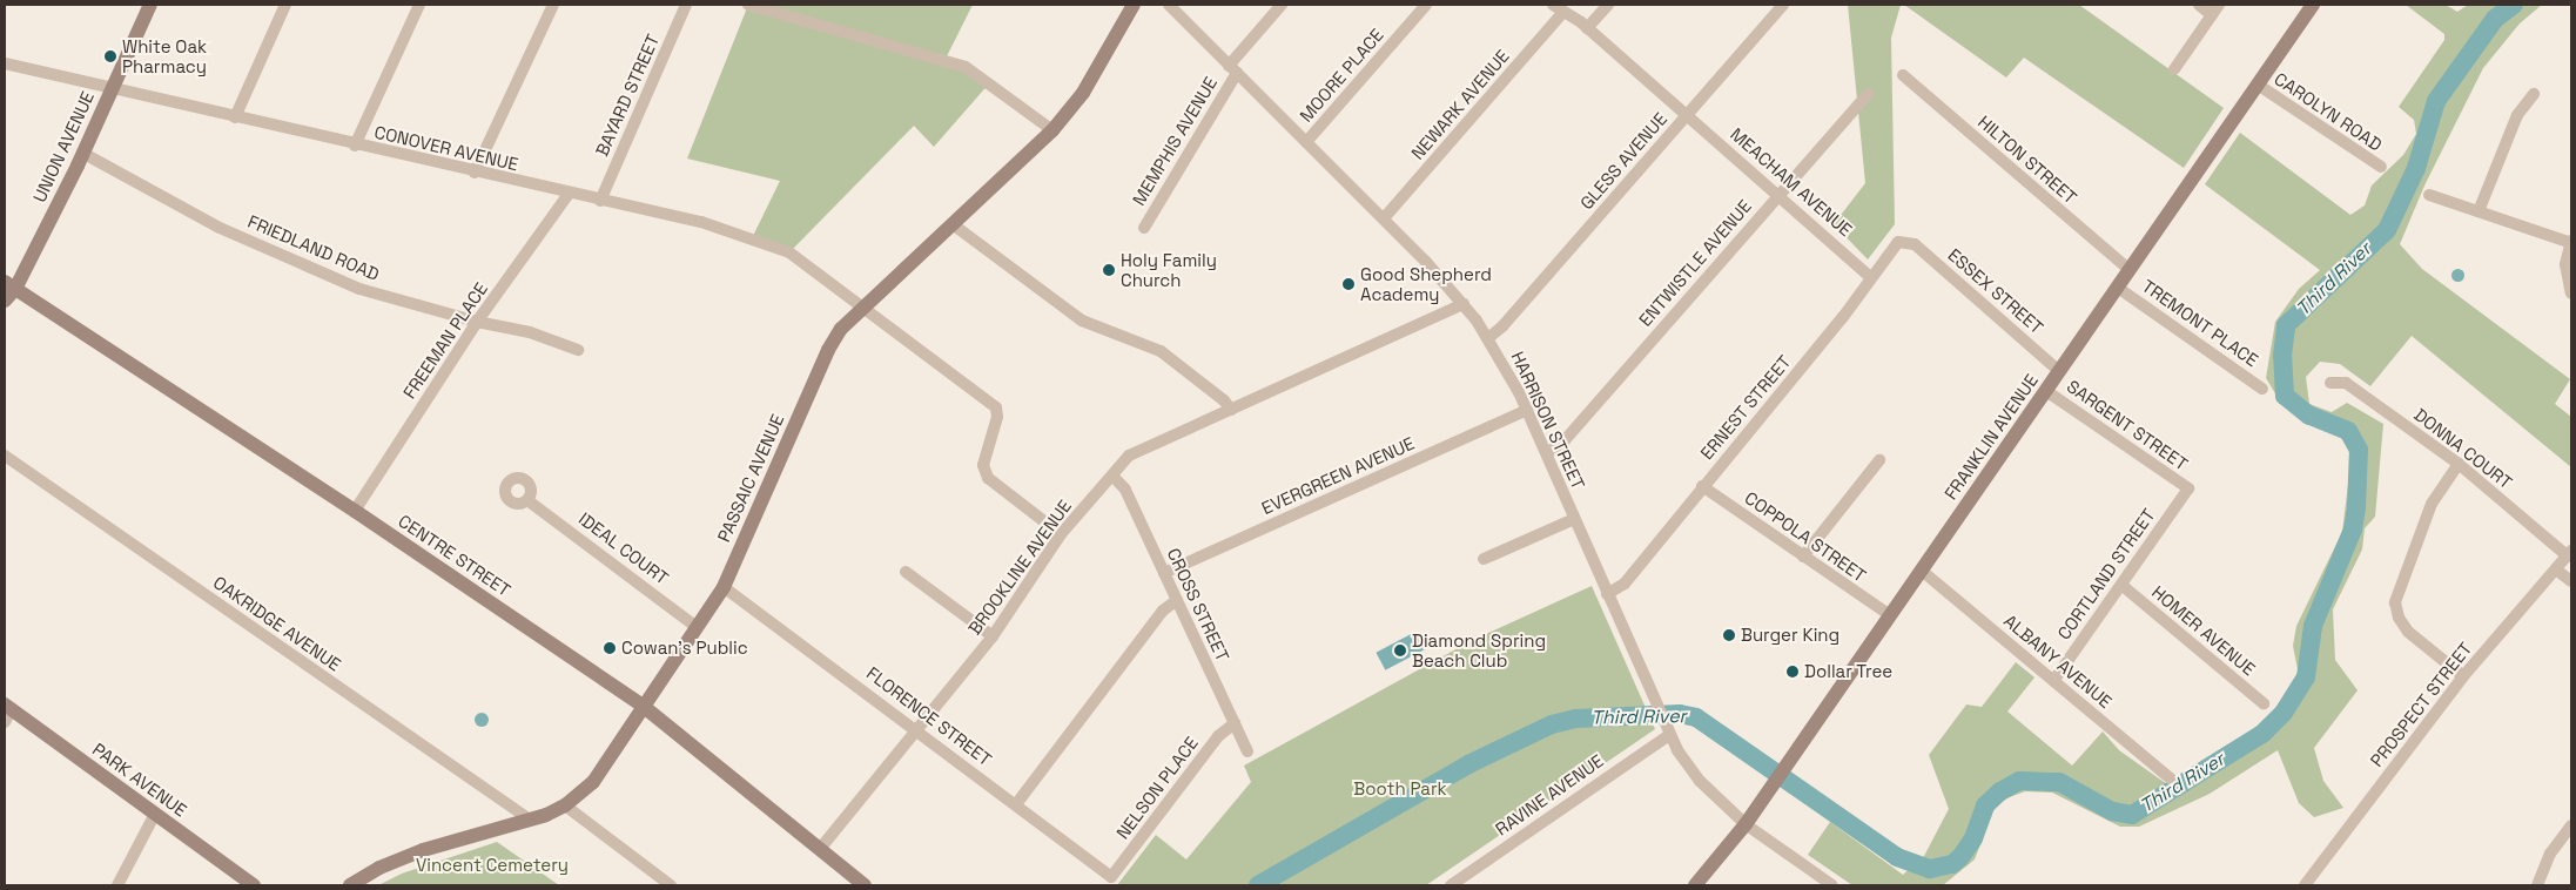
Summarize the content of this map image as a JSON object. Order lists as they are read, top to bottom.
{
  "streets": {
    "street": [
      "MOORE PLACE",
      "BAYARD STREET",
      "NEWARK AVENUE",
      "CAROLYN ROAD",
      "MEMPHIS AVENUE",
      "UNION AVENUE",
      "CONOVER AVENUE",
      "HILTON STREET",
      "GLESS AVENUE",
      "MEACHAM AVENUE",
      "FRIEDLAND ROAD",
      "ENTWISTLE AVENUE",
      "ESSEX STREET",
      "TREMONT PLACE",
      "FREEMAN PLACE",
      "ERNEST STREET",
      "HARRISON STREET",
      "SARGENT STREET",
      "FRANKLIN AVENUE",
      "DONNA COURT",
      "EVERGREEN AVENUE",
      "PASSAIC AVENUE",
      "COPPOLA STREET",
      "IDEAL COURT",
      "CENTRE STREET",
      "BROOKLINE AVENUE",
      "CORTLAND STREET",
      "CROSS STREET",
      "OAKRIDGE AVENUE",
      "HOMER AVENUE",
      "ALBANY AVENUE",
      "PROSPECT STREET",
      "FLORENCE STREET",
      "PARK AVENUE",
      "NELSON PLACE",
      "RAVINE AVENUE"
    ]
  },
  "crossings": [
    ["MOORE PLACE", "HARRISON STREET"],
    ["BAYARD STREET", "CONOVER AVENUE"],
    ["NEWARK AVENUE", "MEACHAM AVENUE"],
    ["NEWARK AVENUE", "HARRISON STREET"],
    ["CAROLYN ROAD", "FRANKLIN AVENUE"],
    ["MEMPHIS AVENUE", "HARRISON STREET"],
    ["UNION AVENUE", "CONOVER AVENUE"],
    ["UNION AVENUE", "FRIEDLAND ROAD"],
    ["UNION AVENUE", "CENTRE STREET"],
    ["CONOVER AVENUE", "FREEMAN PLACE"],
    ["CONOVER AVENUE", "PASSAIC AVENUE"],
    ["CONOVER AVENUE", "BROOKLINE AVENUE"],
    ["HILTON STREET", "FRANKLIN AVENUE"],
    ["GLESS AVENUE", "MEACHAM AVENUE"],
    ["GLESS AVENUE", "HARRISON STREET"],
    ["MEACHAM AVENUE", "ENTWISTLE AVENUE"],
    ["MEACHAM AVENUE", "ERNEST STREET"],
    ["FRIEDLAND ROAD", "FREEMAN PLACE"],
    ["ENTWISTLE AVENUE", "HARRISON STREET"],
    ["ESSEX STREET", "ERNEST STREET"],
    ["ESSEX STREET", "FRANKLIN AVENUE"],
    ["TREMONT PLACE", "FRANKLIN AVENUE"],
    ["FREEMAN PLACE", "CENTRE STREET"],
    ["ERNEST STREET", "HARRISON STREET"],
    ["ERNEST STREET", "COPPOLA STREET"],
    ["HARRISON STREET", "FRANKLIN AVENUE"],
    ["HARRISON STREET", "EVERGREEN AVENUE"],
    ["HARRISON STREET", "BROOKLINE AVENUE"],
    ["HARRISON STREET", "RAVINE AVENUE"],
    ["SARGENT STREET", "FRANKLIN AVENUE"],
    ["SARGENT STREET", "CORTLAND STREET"],
    ["FRANKLIN AVENUE", "COPPOLA STREET"],
    ["FRANKLIN AVENUE", "ALBANY AVENUE"],
    ["DONNA COURT", "PROSPECT STREET"],
    ["EVERGREEN AVENUE", "CROSS STREET"],
    ["PASSAIC AVENUE", "IDEAL COURT"],
    ["PASSAIC AVENUE", "CENTRE STREET"],
    ["PASSAIC AVENUE", "OAKRIDGE AVENUE"],
    ["PASSAIC AVENUE", "FLORENCE STREET"],
    ["CENTRE STREET", "BROOKLINE AVENUE"],
    ["BROOKLINE AVENUE", "CROSS STREET"],
    ["BROOKLINE AVENUE", "FLORENCE STREET"],
    ["CORTLAND STREET", "HOMER AVENUE"],
    ["CORTLAND STREET", "ALBANY AVENUE"],
    ["CROSS STREET", "NELSON PLACE"],
    ["FLORENCE STREET", "NELSON PLACE"]
  ],
  "water": ["Third River"],
  "parks": ["Booth Park", "Vincent Cemetery"],
  "places": [
    "White Oak Pharmacy",
    "Holy Family Church",
    "Good Shepherd Academy",
    "Burger King",
    "Cowan's Public",
    "Diamond Spring Beach Club",
    "Dollar Tree"
  ]
}
